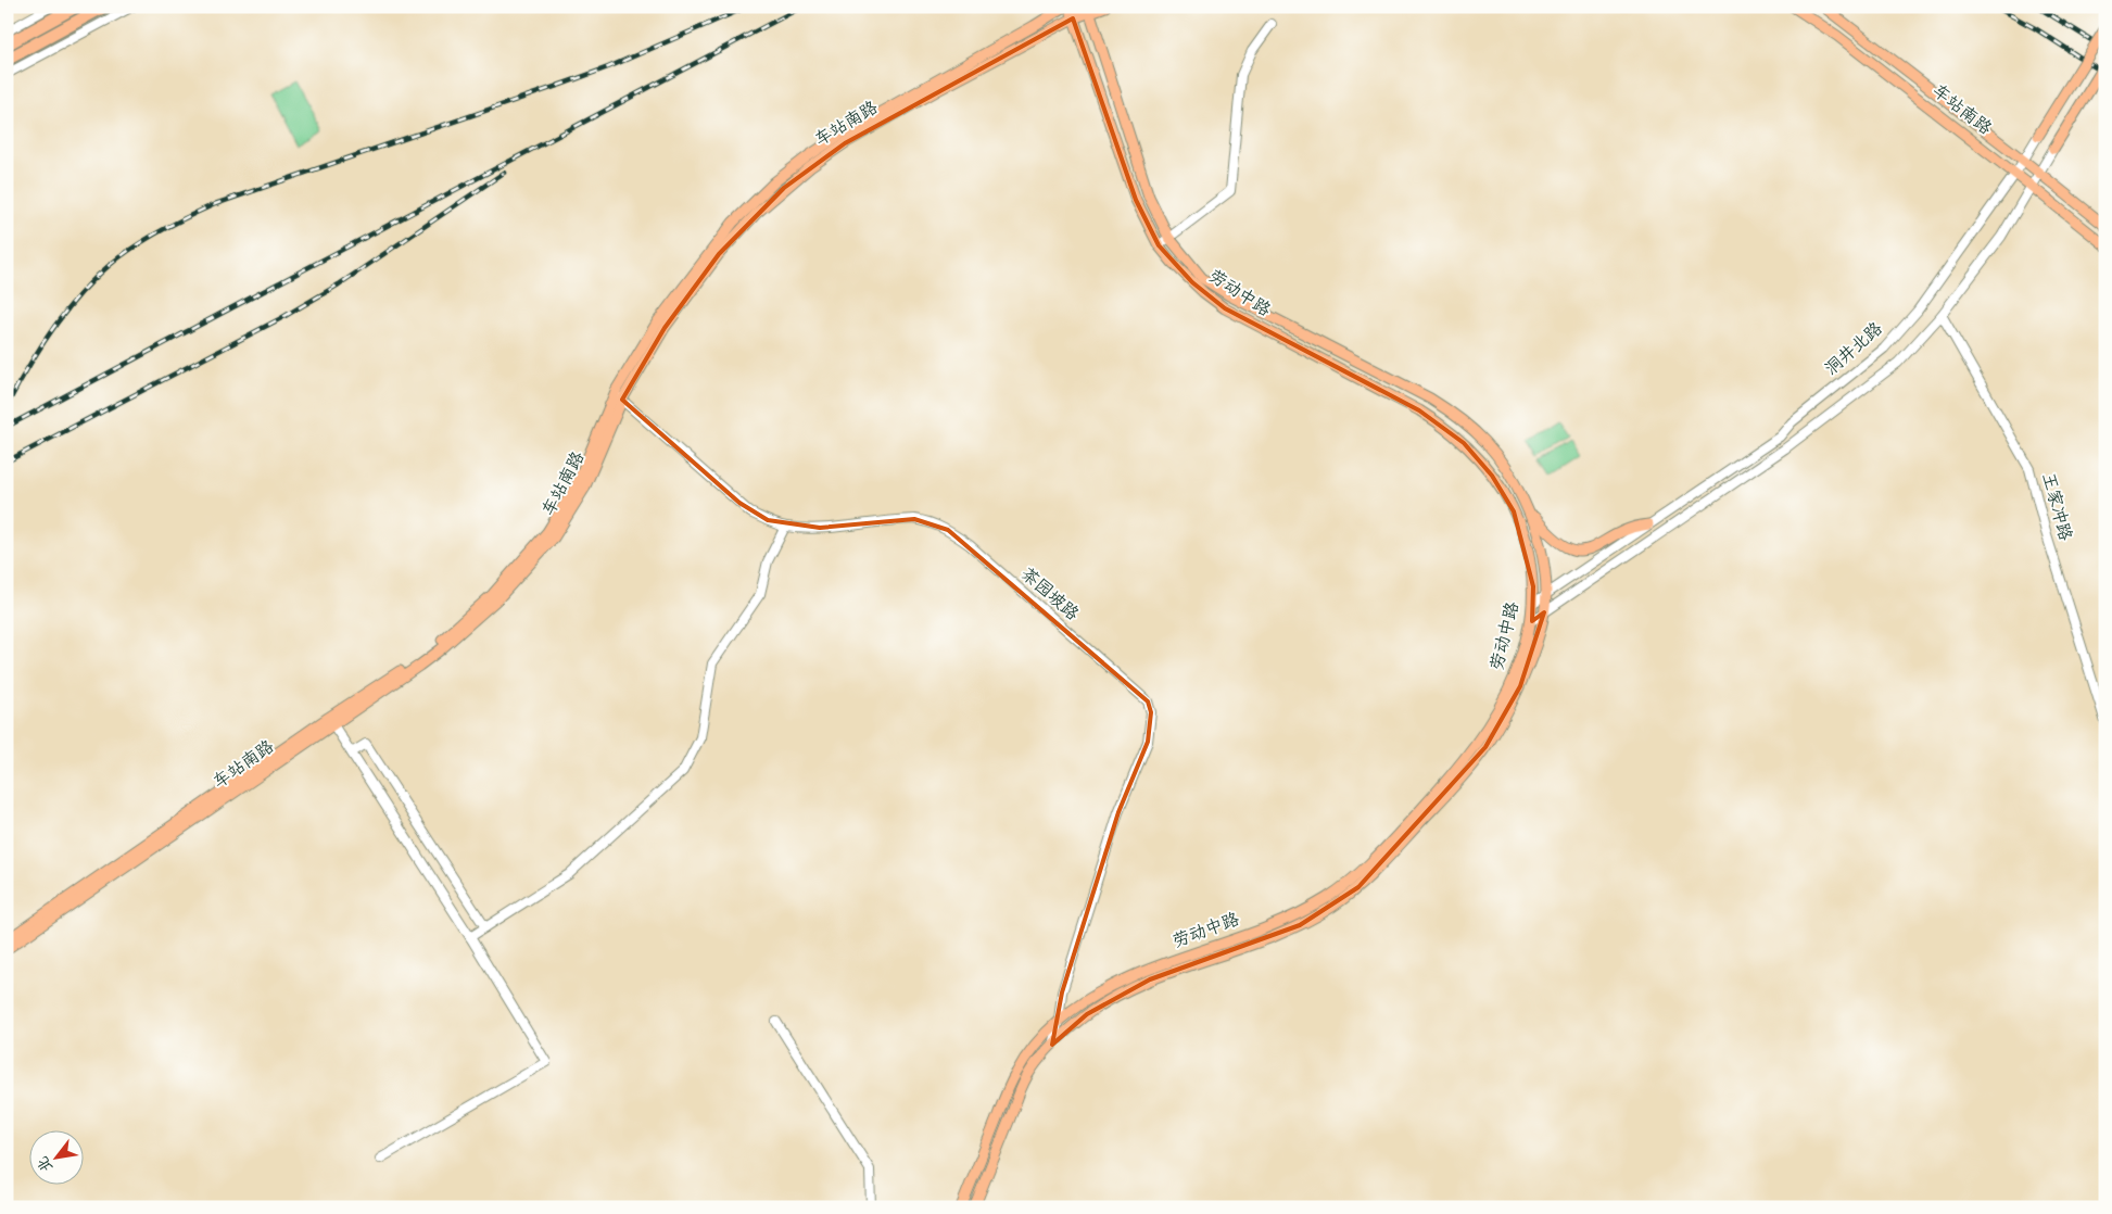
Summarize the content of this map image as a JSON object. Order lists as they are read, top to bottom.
{
  "streets": {
    "main road": ["车站南路", "劳动中路", "洞井北路"],
    "street": ["王家冲路", "茶园坡路"]
  },
  "crossings": [
    ["车站南路", "劳动中路"],
    ["车站南路", "洞井北路"],
    ["车站南路", "茶园坡路"],
    ["劳动中路", "洞井北路"],
    ["劳动中路", "茶园坡路"],
    ["洞井北路", "王家冲路"]
  ],
  "north": "bottom left"
}
